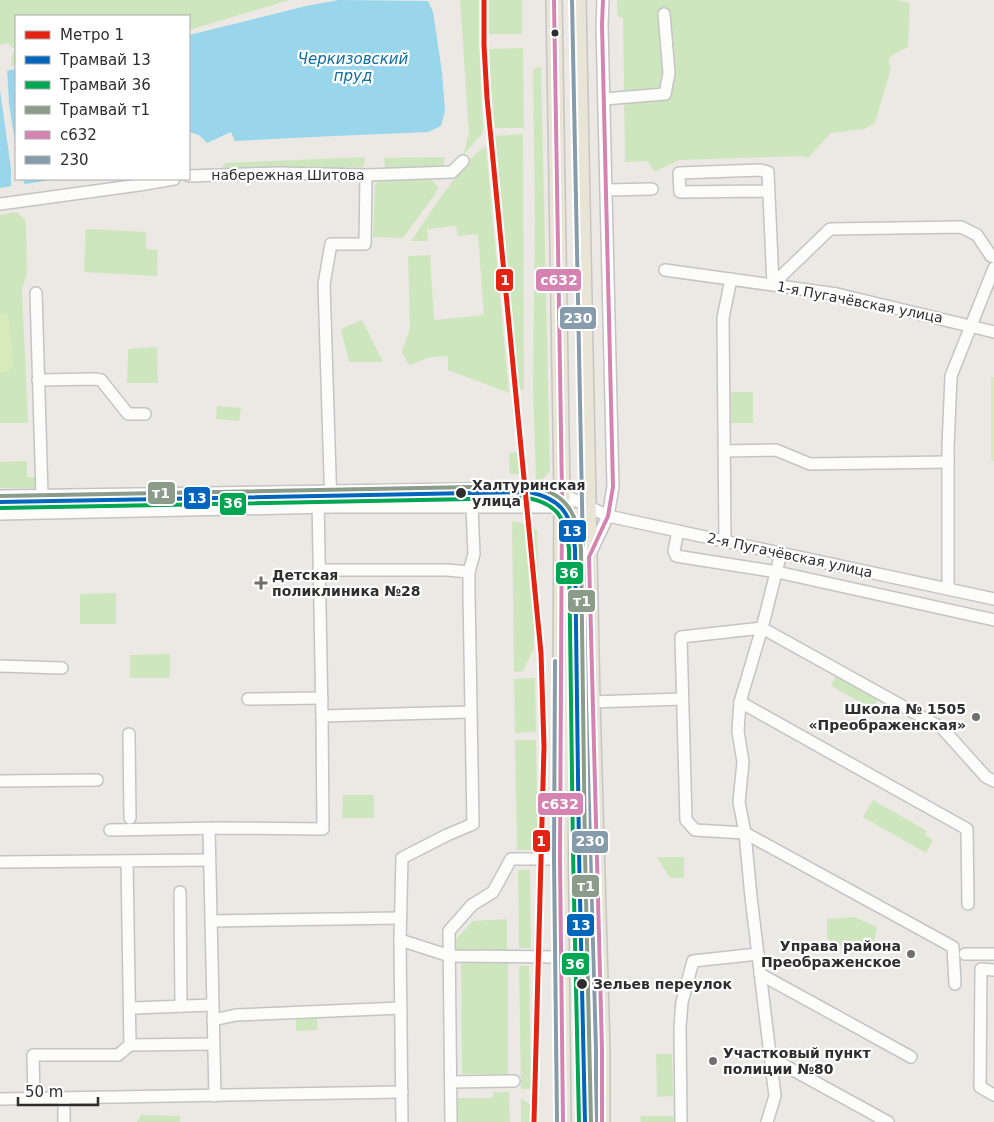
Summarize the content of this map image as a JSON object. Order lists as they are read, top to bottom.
{
  "streets": {
    "street": ["набережная Шитова", "1-я Пугачёвская улица", "2-я Пугачёвская улица"]
  },
  "water": ["Черкизовский пруд"],
  "places": {
    "other": [
      "Халтуринская улица",
      "Школа № 1505 «Преображенская»",
      "Управа района Преображенское",
      "Зельев переулок",
      "Участковый пункт полиции №80"
    ],
    "health": ["Детская поликлиника №28"]
  },
  "lines": [
    "metro line 1",
    "transit line с632",
    "transit line 230",
    "tram line т1",
    "tram line 13",
    "tram line 36"
  ],
  "legend": [
    "Метро 1",
    "Трамвай 13",
    "Трамвай 36",
    "Трамвай т1",
    "с632",
    "230"
  ],
  "scale_bar": "50 m"
}
